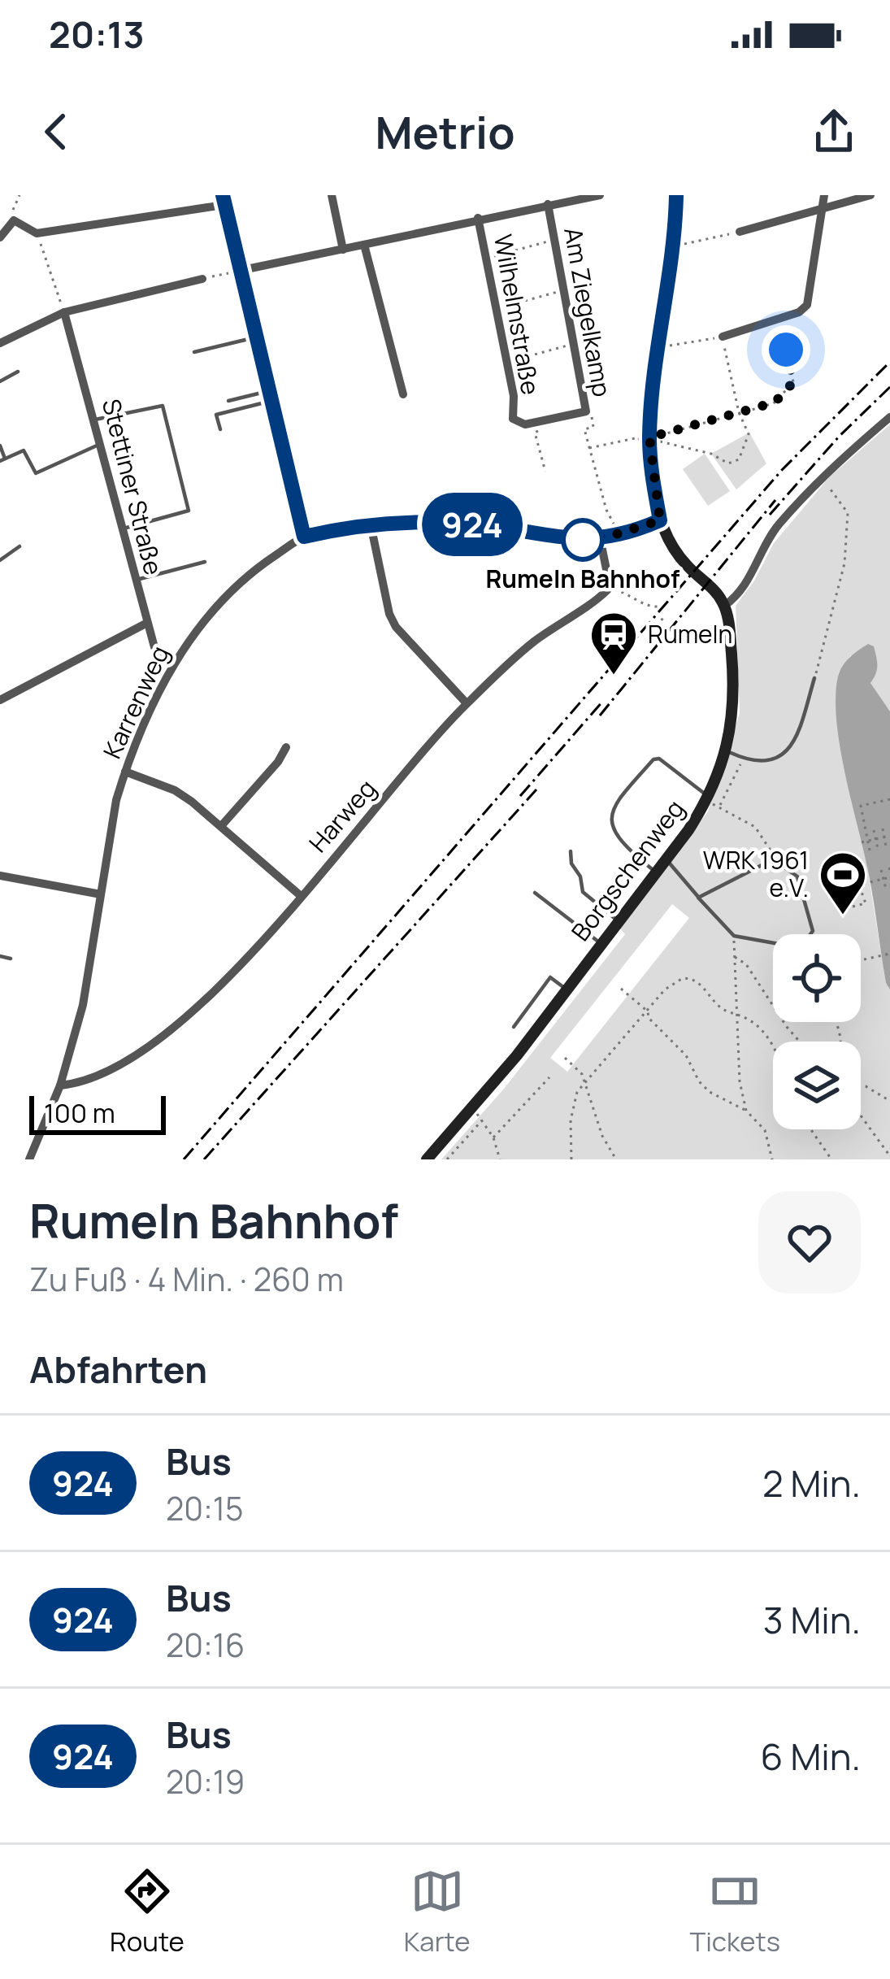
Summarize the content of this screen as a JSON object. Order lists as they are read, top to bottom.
{
  "streets": {
    "main road": ["Borgschenweg"],
    "street": [
      "Am Ziegelkamp",
      "Wilhelmstraße",
      "Stettiner Straße",
      "Karrenweg",
      "Harweg"
    ]
  },
  "crossings": [
    ["Am Ziegelkamp", "Wilhelmstraße"],
    ["Stettiner Straße", "Karrenweg"],
    ["Karrenweg", "Harweg"]
  ],
  "places": {
    "other": ["Rumeln Bahnhof"],
    "station": ["Rumeln"],
    "sports": ["WRK 1961 e.V."]
  },
  "lines": ["bus line 924"],
  "scale_bar": "100 m",
  "page": {
    "status": "20:13",
    "header": "Metrio",
    "on_map": "924",
    "scale": "100 m",
    "heading": [
      ["Rumeln Bahnhof", "Zu Fuß · 4 Min. · 260 m"],
      "Abfahrten"
    ],
    "list": [
      {
        "mark": "924",
        "name": "Bus",
        "note": "20:15",
        "value": "2 Min."
      },
      {
        "mark": "924",
        "name": "Bus",
        "note": "20:16",
        "value": "3 Min."
      },
      {
        "mark": "924",
        "name": "Bus",
        "note": "20:19",
        "value": "6 Min."
      }
    ],
    "tabs": ["Route", "Karte", "Tickets"]
  }
}
